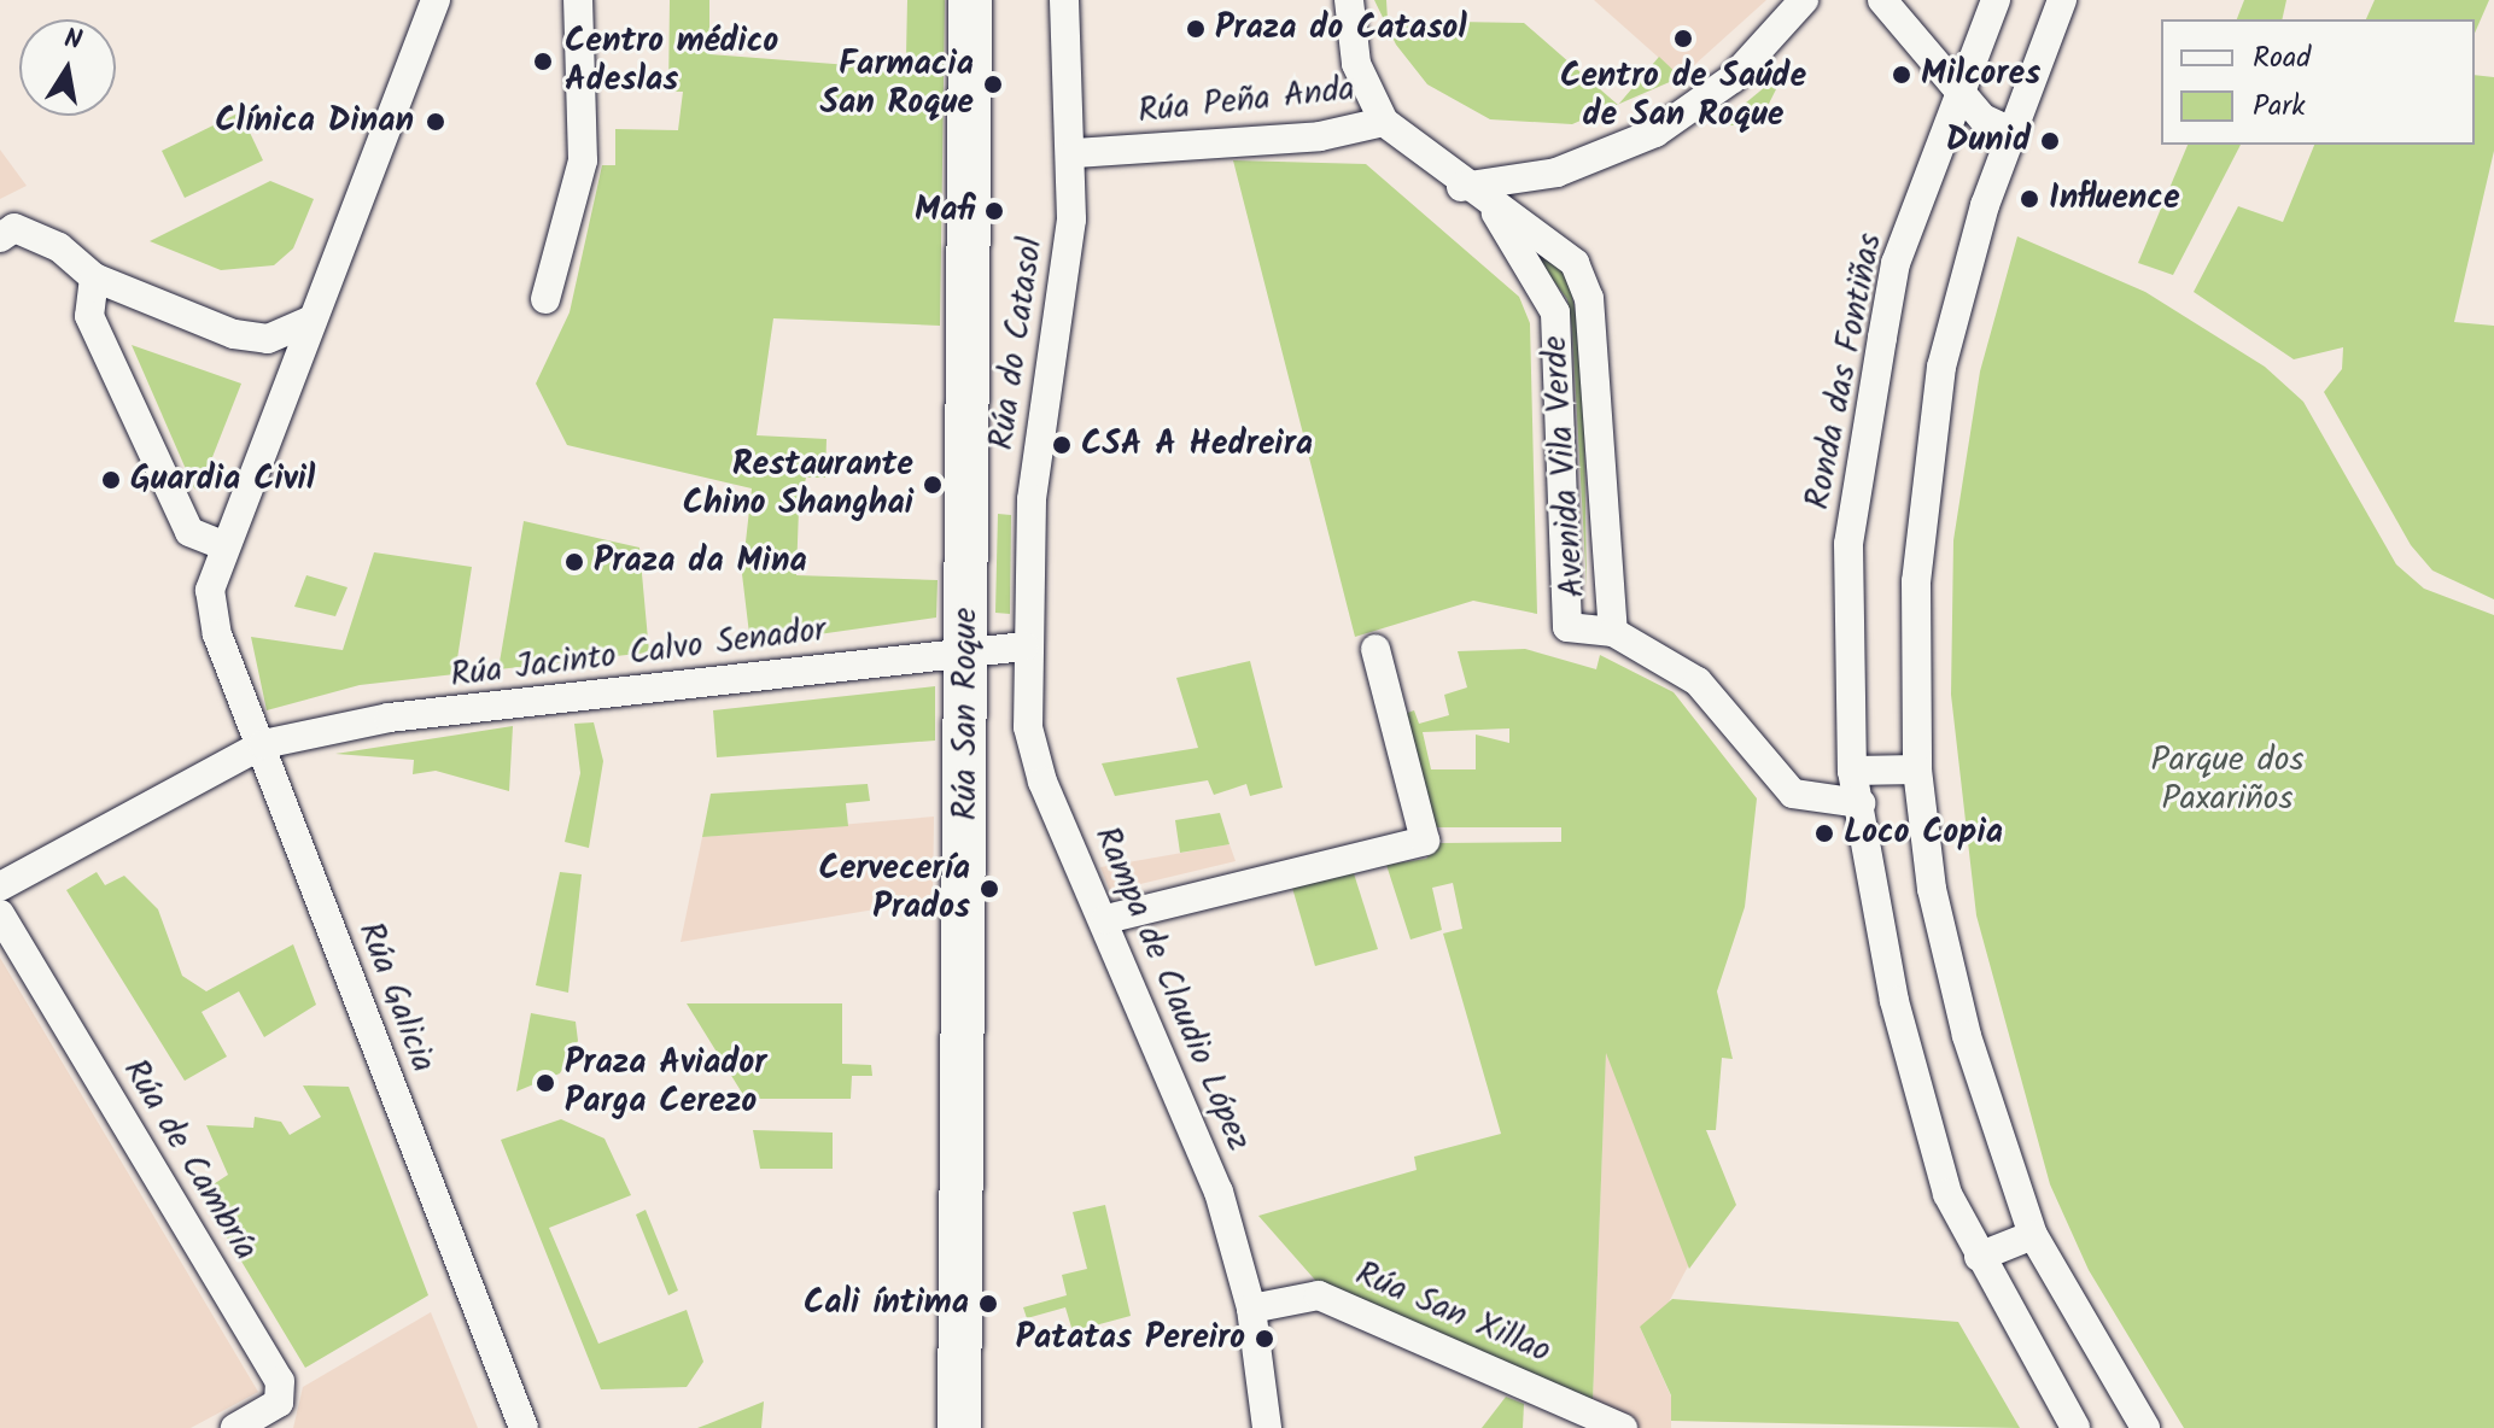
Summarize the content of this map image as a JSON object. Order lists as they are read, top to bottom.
{
  "streets": {
    "street": [
      "Rúa Peña Anda",
      "Rúa do Catasol",
      "Ronda das Fontiñas",
      "Avenida Vila Verde",
      "Rúa Jacinto Calvo Senador",
      "Rúa San Roque",
      "Rampa de Claudio López",
      "Rúa Galicia",
      "Rúa de Cambría",
      "Rúa San Xillao"
    ]
  },
  "crossings": [
    ["Rúa Peña Anda", "Rúa do Catasol"],
    ["Rúa Peña Anda", "Avenida Vila Verde"],
    ["Rúa do Catasol", "Rúa Jacinto Calvo Senador"],
    ["Rúa do Catasol", "Rampa de Claudio López"],
    ["Rúa Jacinto Calvo Senador", "Rúa San Roque"],
    ["Rúa Jacinto Calvo Senador", "Rúa Galicia"],
    ["Rampa de Claudio López", "Rúa San Xillao"]
  ],
  "parks": ["Parque dos Paxariños"],
  "places": [
    "Praza do Catasol",
    "Centro de Saúde de San Roque",
    "Centro médico Adeslas",
    "Milcores",
    "Farmacia San Roque",
    "Clínica Dinan",
    "Dunid",
    "Influence",
    "Mafi",
    "CSA A Hedreira",
    "Guardia Civil",
    "Restaurante Chino Shanghai",
    "Praza da Mina",
    "Loco Copia",
    "Cervecería Prados",
    "Praza Aviador Parga Cerezo",
    "Cali íntima",
    "Patatas Pereiro"
  ],
  "legend": ["Road", "Park"],
  "north": "top"
}
